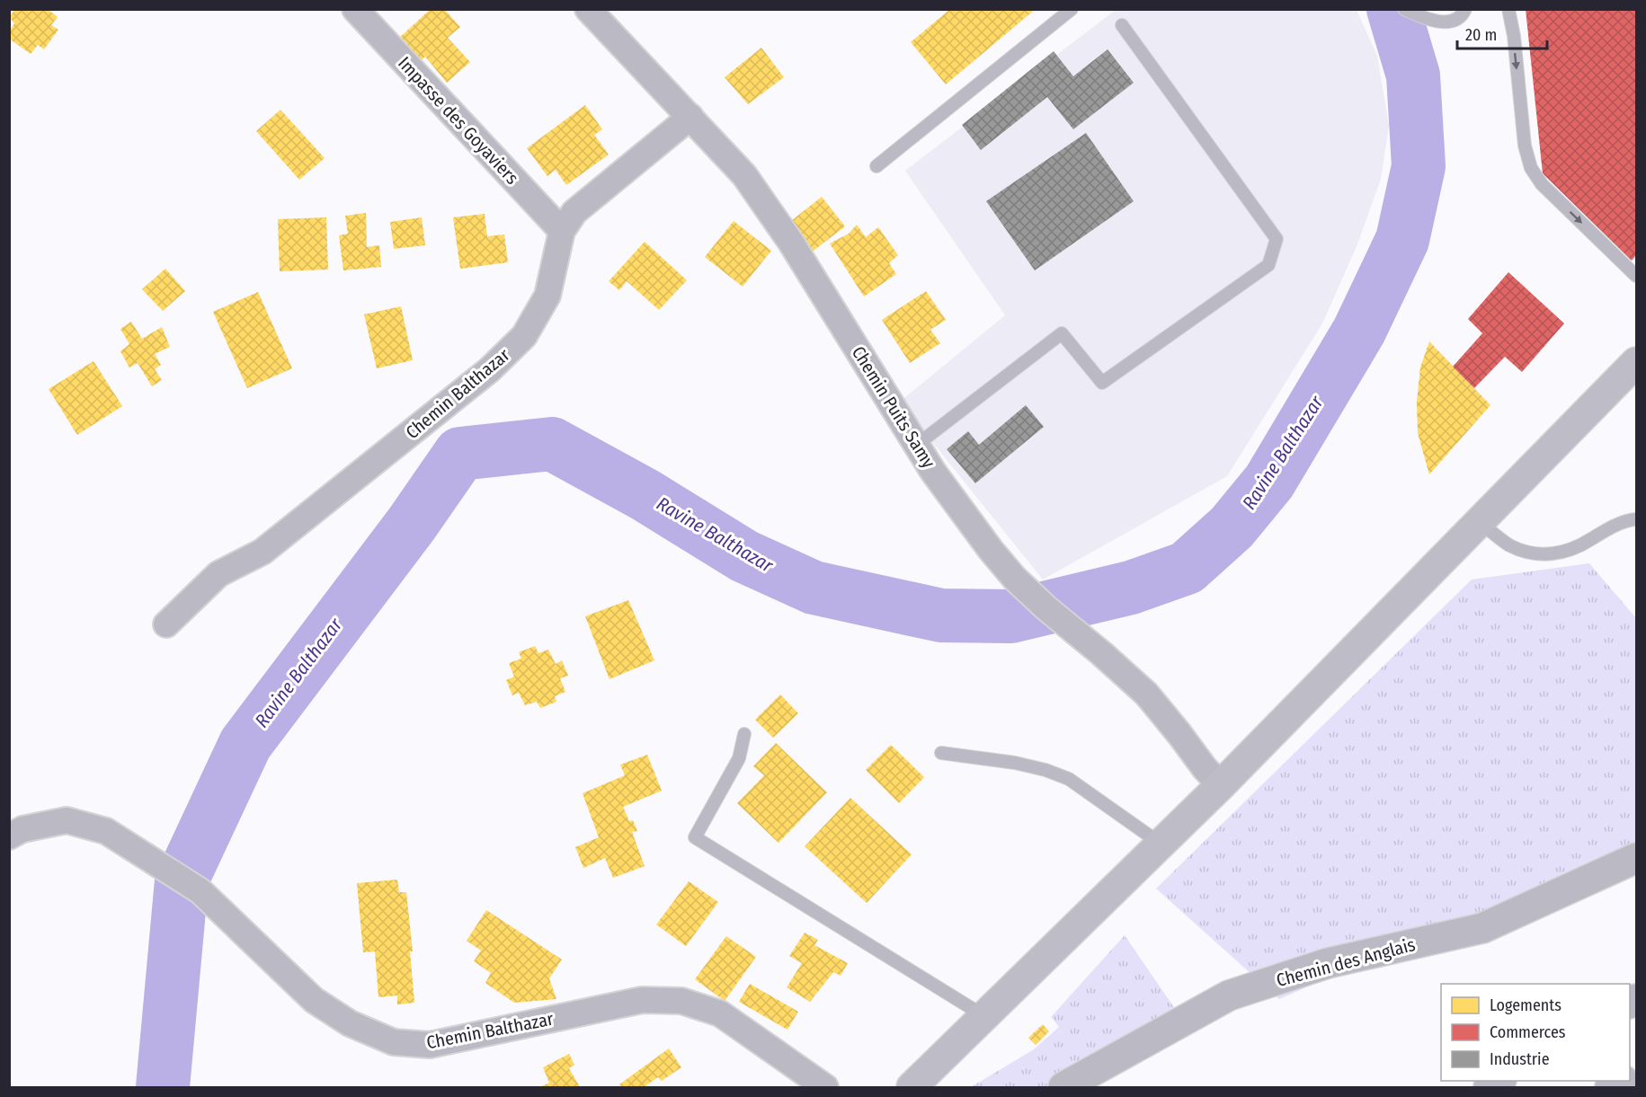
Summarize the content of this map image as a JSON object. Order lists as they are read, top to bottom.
{
  "streets": {
    "main road": ["Chemin des Anglais"],
    "street": ["Impasse des Goyaviers", "Chemin Balthazar", "Chemin Puits Samy"]
  },
  "crossings": [
    ["Impasse des Goyaviers", "Chemin Balthazar"],
    ["Chemin Balthazar", "Chemin Puits Samy"]
  ],
  "water": ["Ravine Balthazar"],
  "legend": ["Logements", "Commerces", "Industrie"],
  "scale_bar": "20 m"
}
